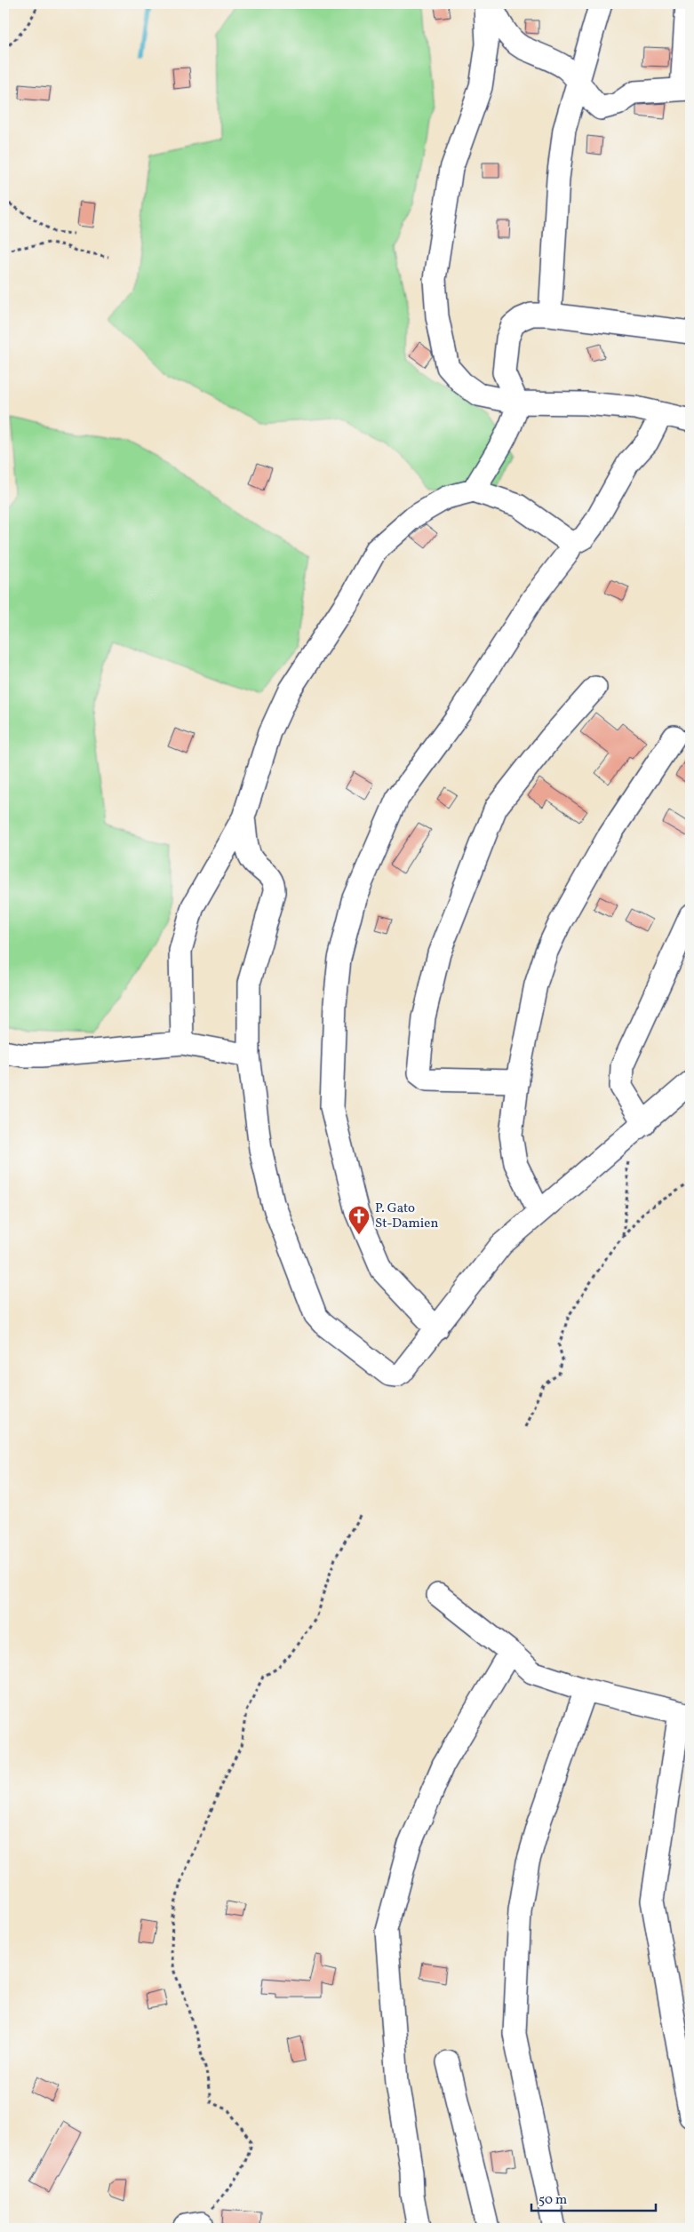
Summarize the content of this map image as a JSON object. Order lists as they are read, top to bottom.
{
  "places": {
    "church": ["P. Gato St-Damien"]
  },
  "scale_bar": "50 m"
}
